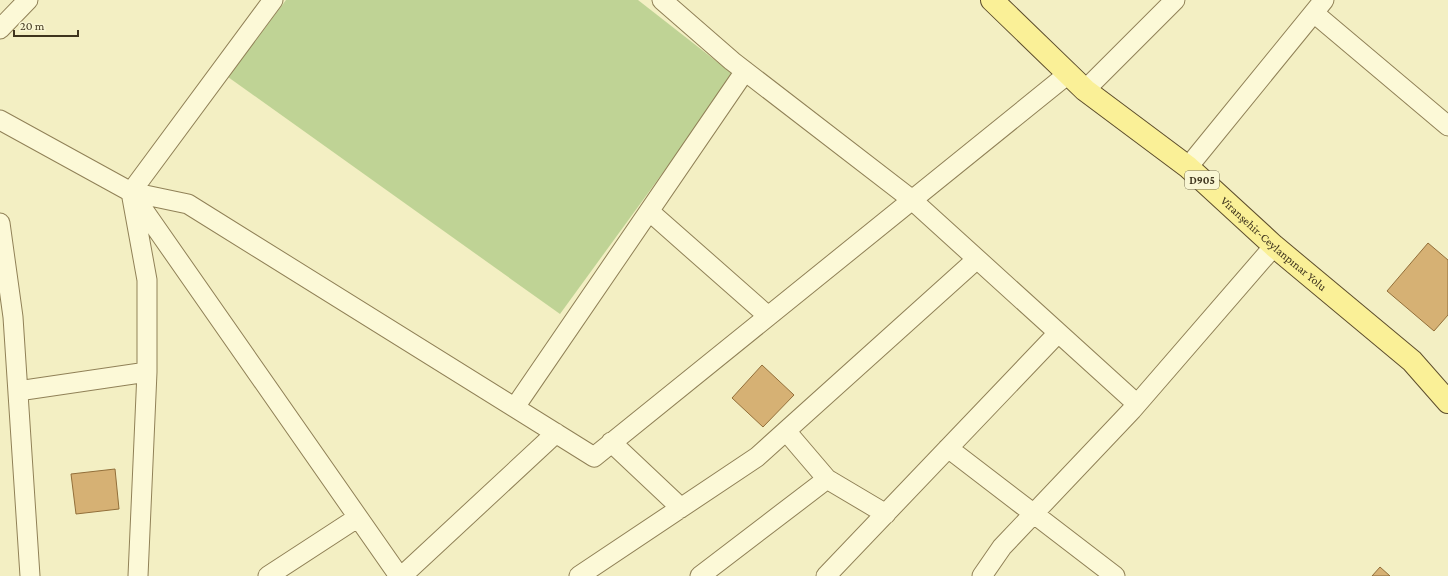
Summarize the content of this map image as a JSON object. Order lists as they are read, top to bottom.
{
  "streets": {
    "main road": ["D905", "Viranşehir-Ceylanpınar Yolu"]
  },
  "scale_bar": "20 m"
}
